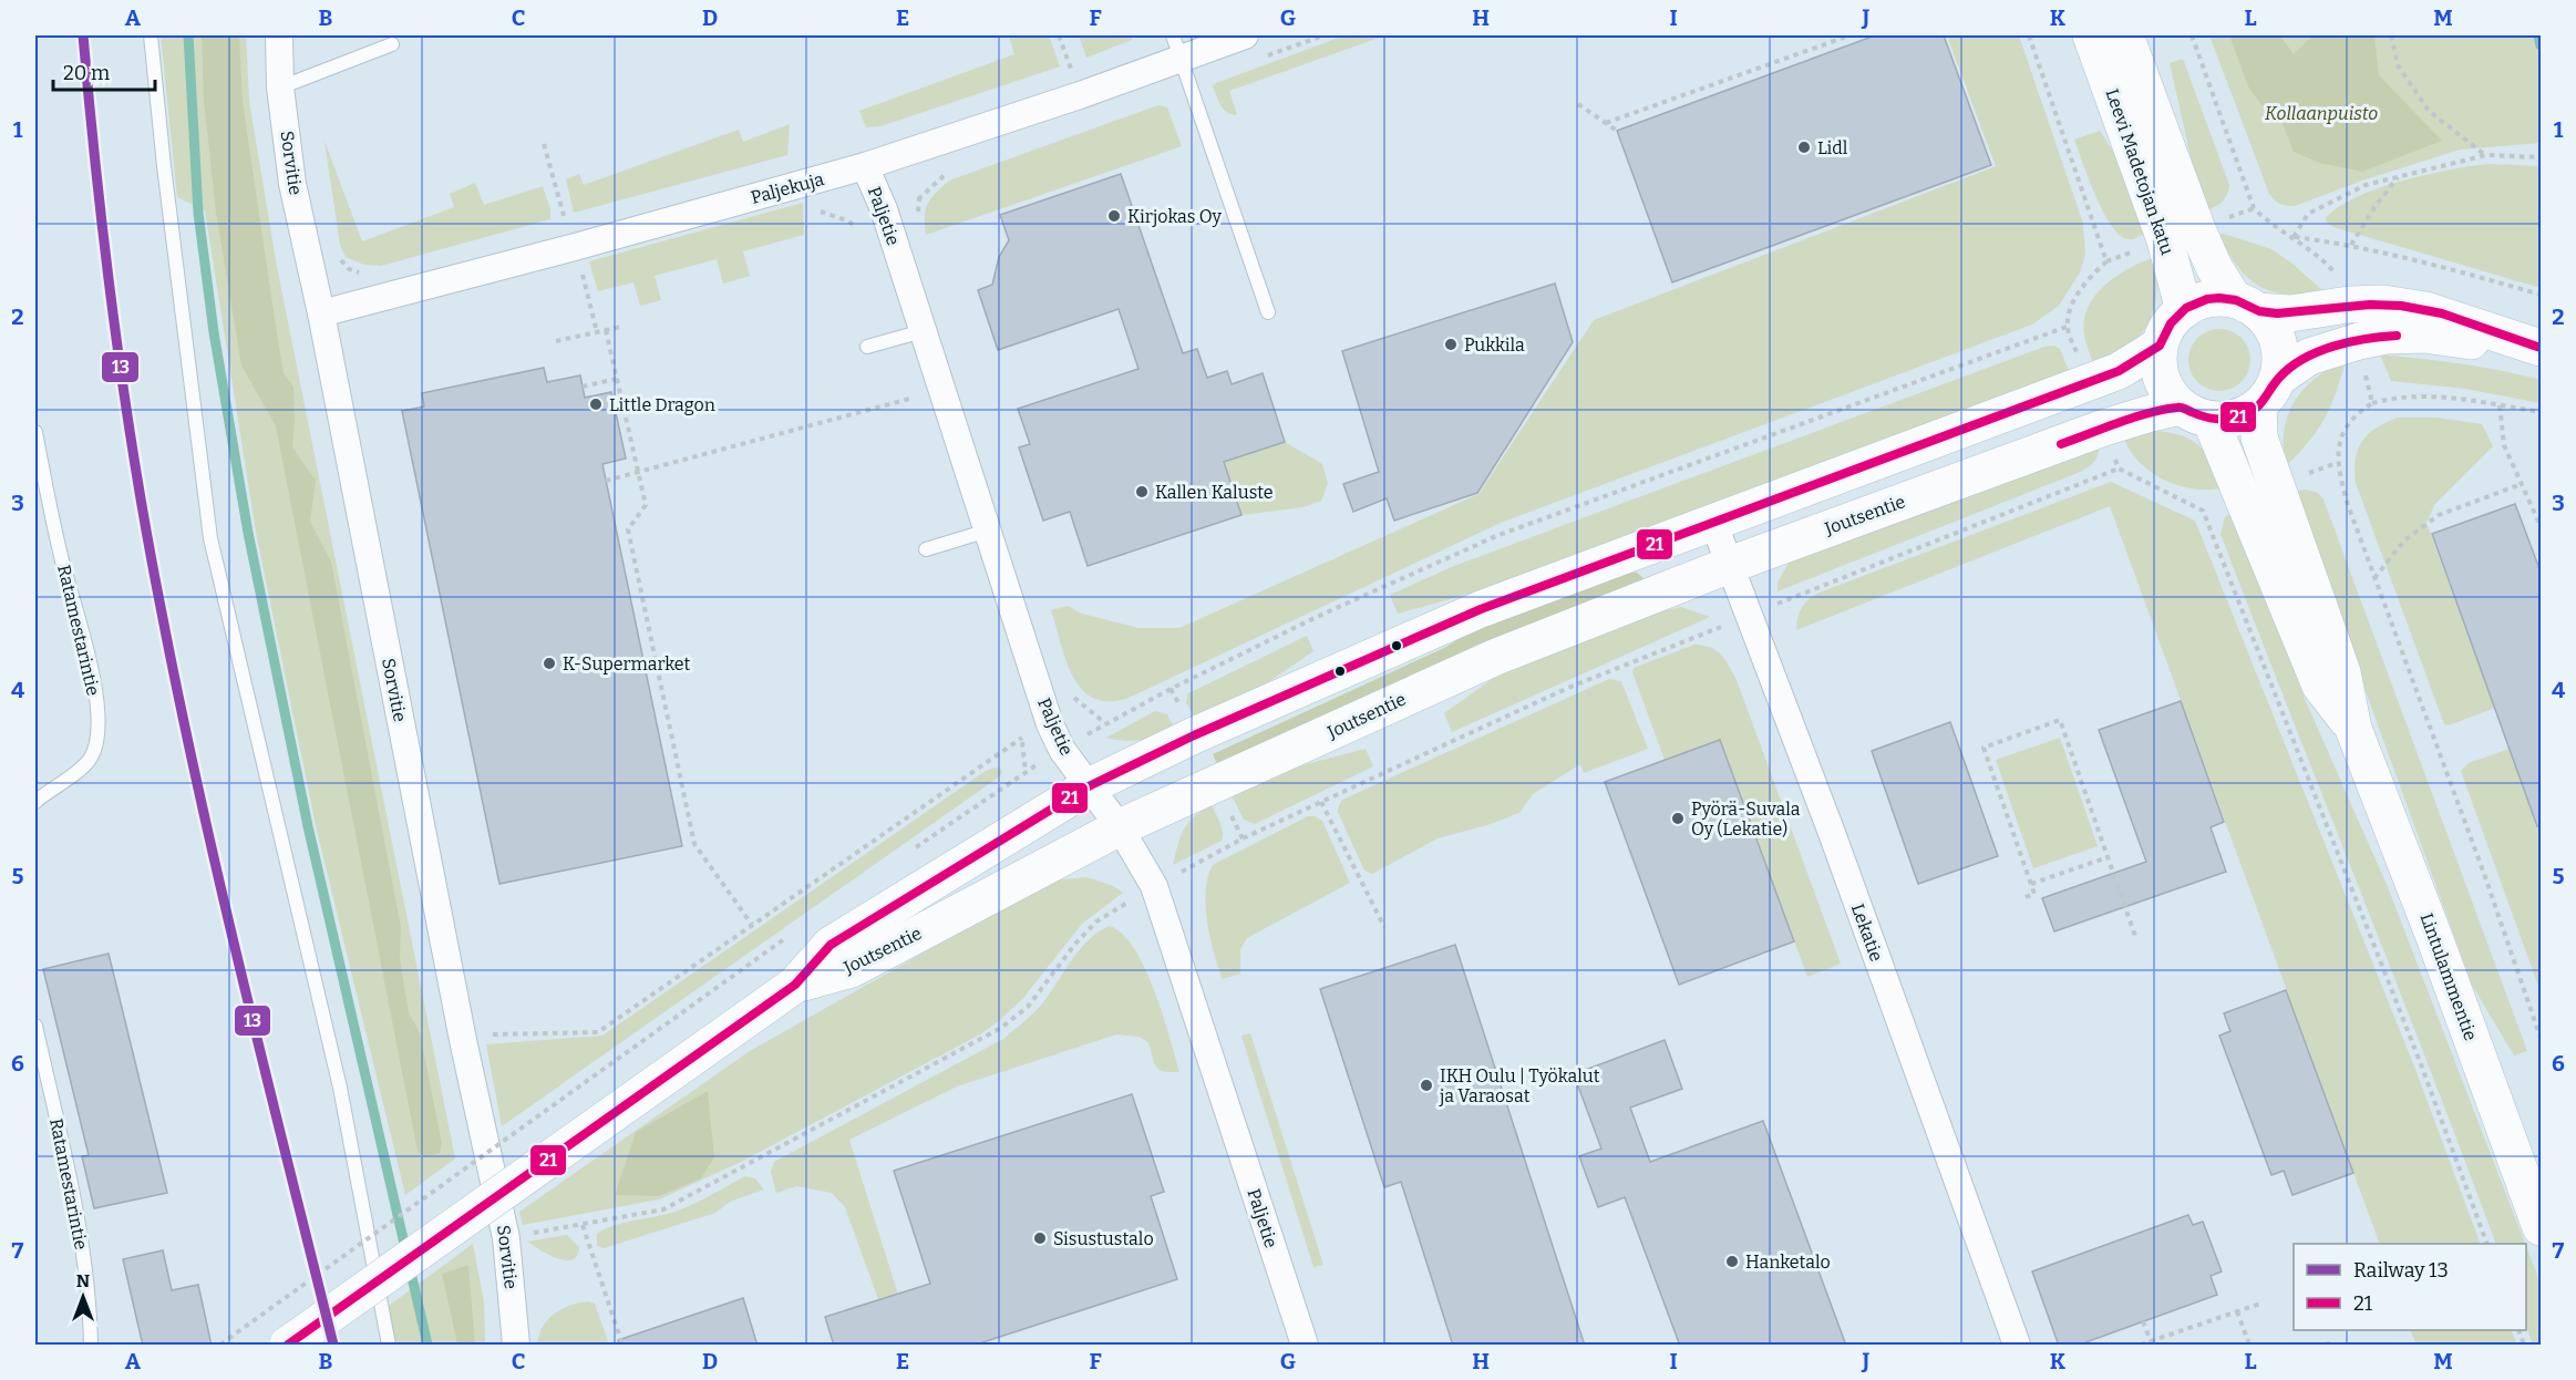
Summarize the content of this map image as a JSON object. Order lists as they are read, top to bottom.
{
  "streets": {
    "main road": ["Leevi Madetojan katu", "Joutsentie", "Lintulammentie"],
    "street": [
      "Sorvitie",
      "Paljekuja",
      "Paljetie",
      "Lekatie"
    ],
    "lane": ["Ratamestarintie"]
  },
  "crossings": [
    ["Sorvitie", "Paljekuja"],
    ["Leevi Madetojan katu", "Joutsentie"],
    ["Leevi Madetojan katu", "Lintulammentie"],
    ["Paljekuja", "Paljetie"],
    ["Paljetie", "Joutsentie"],
    ["Joutsentie", "Lekatie"],
    ["Joutsentie", "Lintulammentie"]
  ],
  "parks": ["Kollaanpuisto"],
  "places": [
    "Lidl",
    "Kirjokas Oy",
    "Pukkila",
    "Little Dragon",
    "Kallen Kaluste",
    "K-Supermarket",
    "Pyörä-Suvala Oy (Lekatie)",
    "IKH Oulu | Työkalut ja Varaosat",
    "Sisustustalo",
    "Hanketalo"
  ],
  "lines": ["rail line 13", "transit line 21"],
  "legend": ["Railway 13", "21"],
  "scale_bar": "20 m",
  "north": "top",
  "grid": {
    "columns": [
      "A",
      "B",
      "C",
      "D",
      "E",
      "F",
      "G",
      "H",
      "I",
      "J",
      "K",
      "L",
      "M"
    ],
    "rows": [
      "1",
      "2",
      "3",
      "4",
      "5",
      "6",
      "7"
    ]
  }
}
